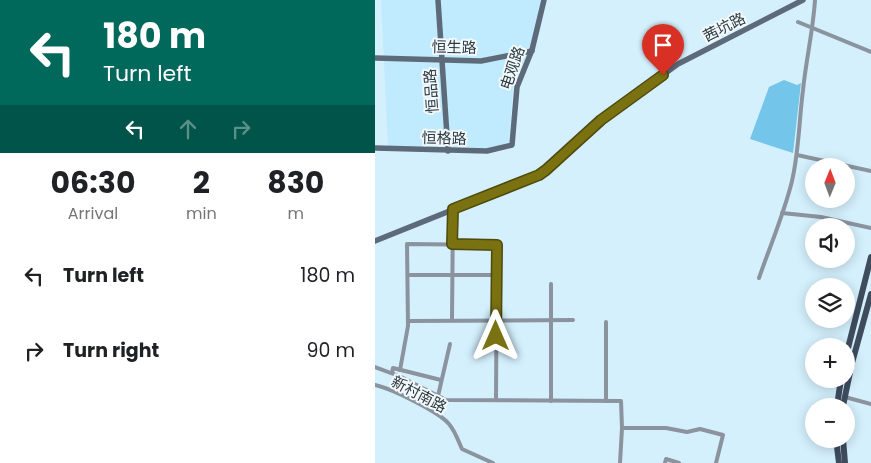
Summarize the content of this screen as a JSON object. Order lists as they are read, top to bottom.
{
  "streets": {
    "street": [
      "茜坑路",
      "恒生路",
      "电观路",
      "恒品路",
      "恒格路",
      "新村南路"
    ]
  },
  "crossings": [
    ["恒生路", "电观路"],
    ["恒生路", "恒品路"],
    ["电观路", "恒格路"],
    ["恒品路", "恒格路"]
  ],
  "north": "top",
  "page": {
    "turn": ["180 m", "Turn left"],
    "eta": [
      "06:30",
      "Arrival",
      "2",
      "min",
      "830",
      "m"
    ],
    "map_buttons": ["+", "−"],
    "list": [
      {
        "name": "Turn left",
        "value": "180 m"
      },
      {
        "name": "Turn right",
        "value": "90 m"
      }
    ]
  }
}
